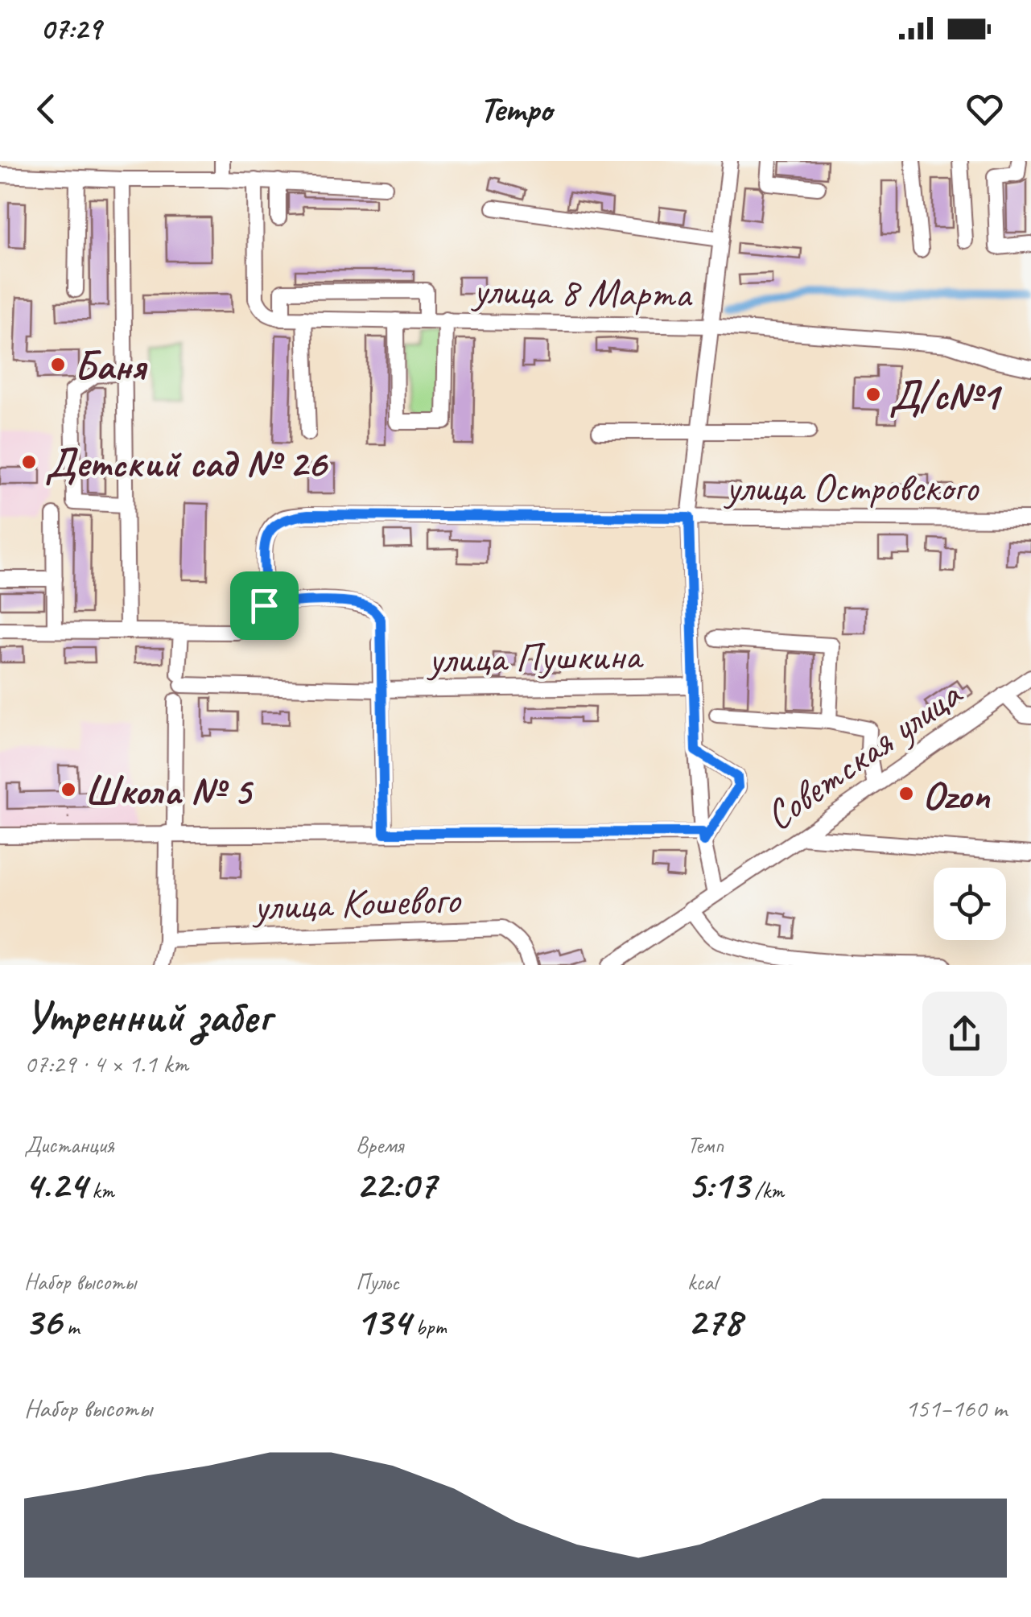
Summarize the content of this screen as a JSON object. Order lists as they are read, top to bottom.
{
  "streets": {
    "street": [
      "улица 8 Марта",
      "улица Островского",
      "улица Пушкина",
      "Советская улица",
      "улица Кошевого"
    ]
  },
  "places": [
    "Баня",
    "Д/с№1",
    "Детский сад № 26",
    "Школа № 5",
    "Ozon"
  ],
  "page": {
    "status": "07:29",
    "header": "Tempo",
    "heading": ["Утренний забег", "07:29 · 4 × 1.1 km"],
    "stats": [
      ["Дистанция", "4.24 km"],
      ["Время", "22:07"],
      ["Темп", "5:13 /km"],
      ["Набор высоты", "36 m"],
      ["Пульс", "134 bpm"],
      ["kcal", "278"]
    ],
    "chart": ["Набор высоты", "151–160 m"]
  }
}
